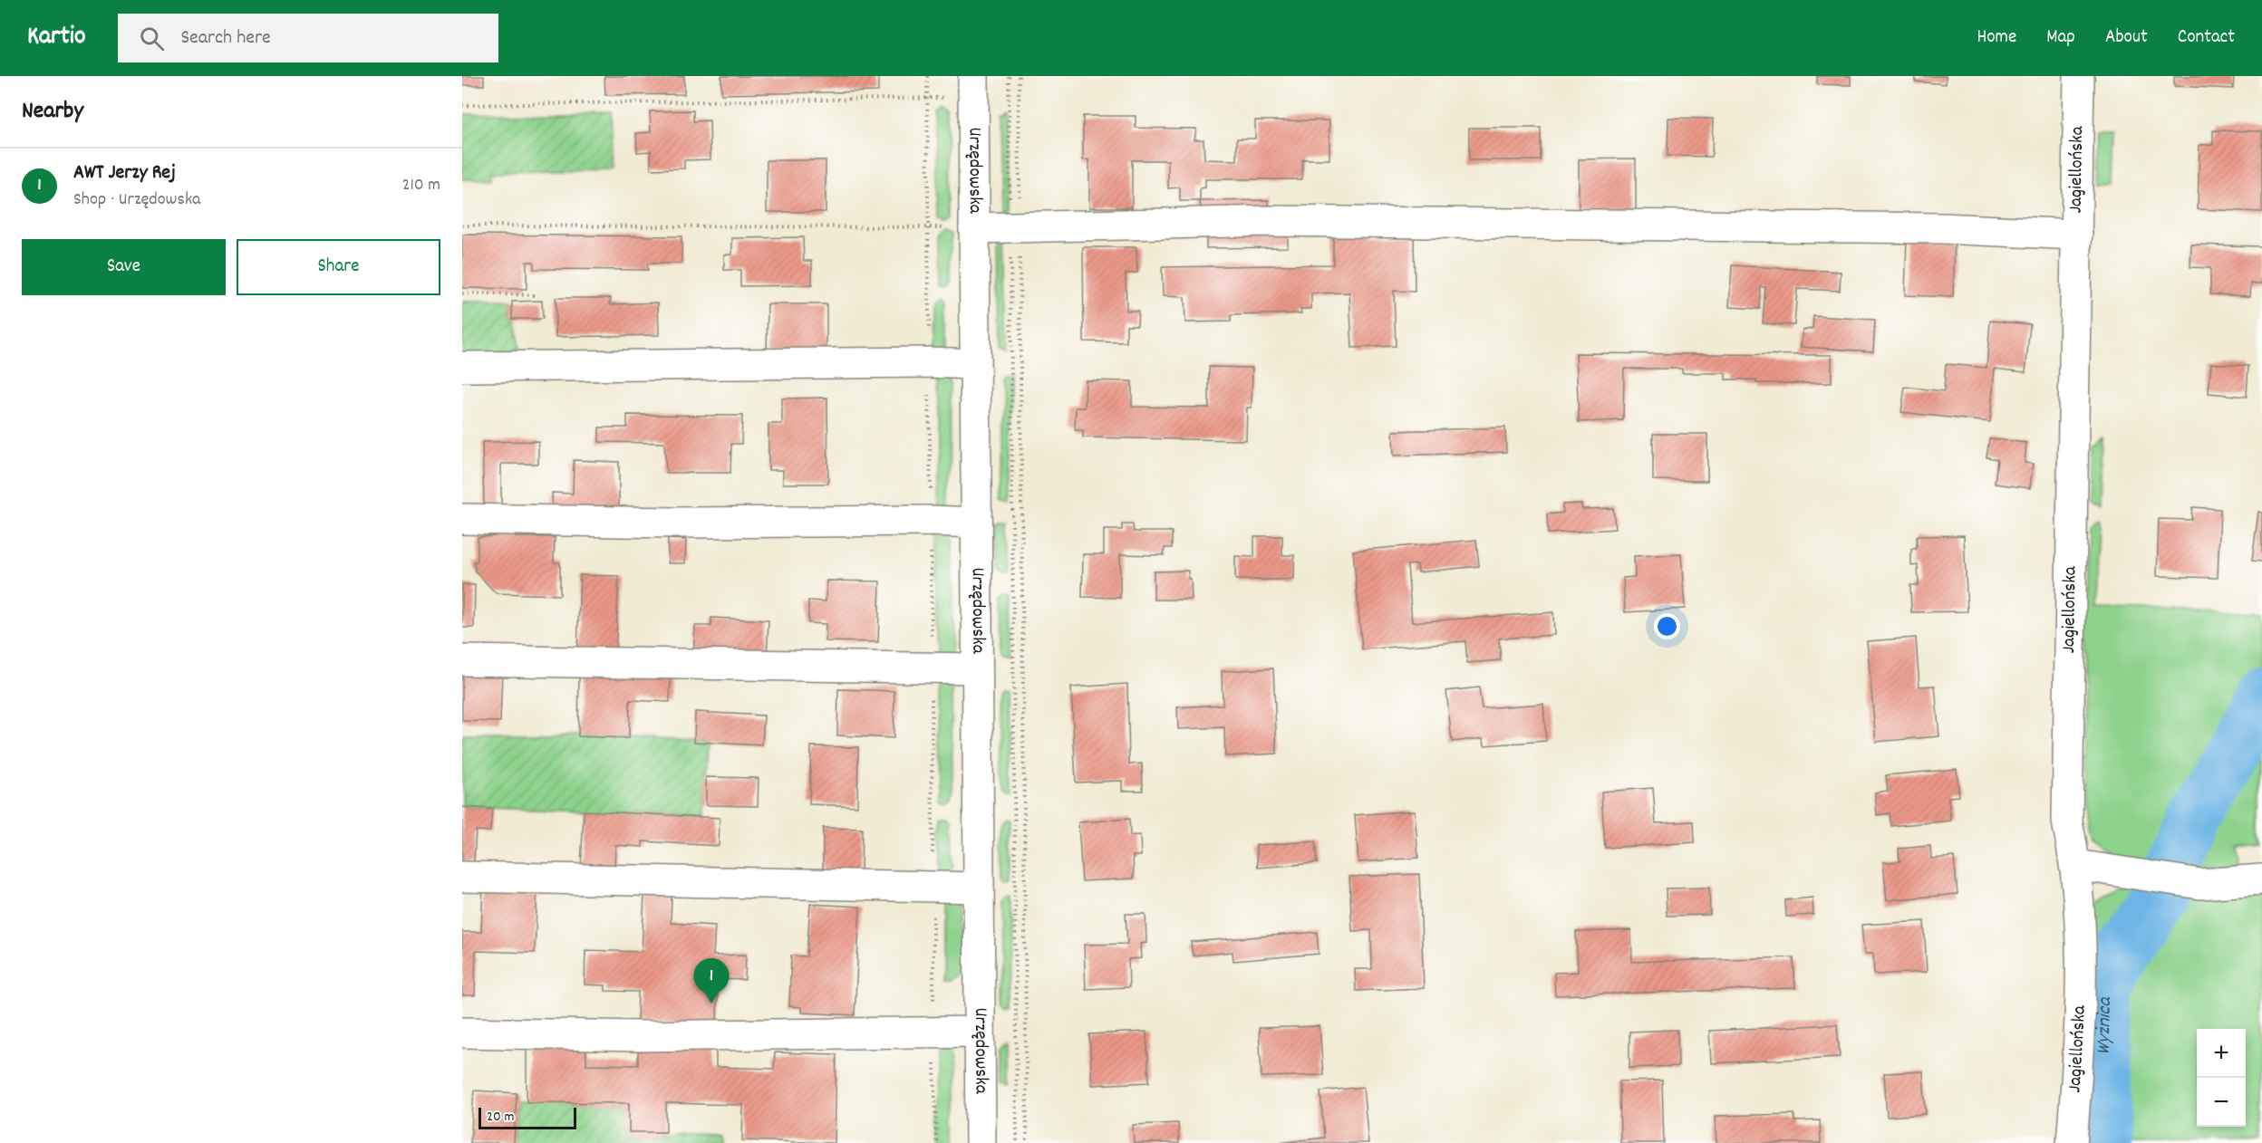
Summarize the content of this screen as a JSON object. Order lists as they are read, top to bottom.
{
  "streets": {
    "street": ["Urzędowska", "Jagiellońska"]
  },
  "water": ["Wyżnica"],
  "scale_bar": "20 m",
  "page": {
    "header": "Kartio",
    "search": "Search here",
    "nav": [
      "Home",
      "Map",
      "About",
      "Contact"
    ],
    "heading": "Nearby",
    "list": [
      {
        "mark": "1",
        "name": "AWT Jerzy Rej",
        "note": "Shop · Urzędowska",
        "value": "210 m"
      }
    ],
    "buttons": ["Save", "Share"],
    "pins": "1",
    "map_buttons": ["+", "−"],
    "scale": "20 m"
  }
}
